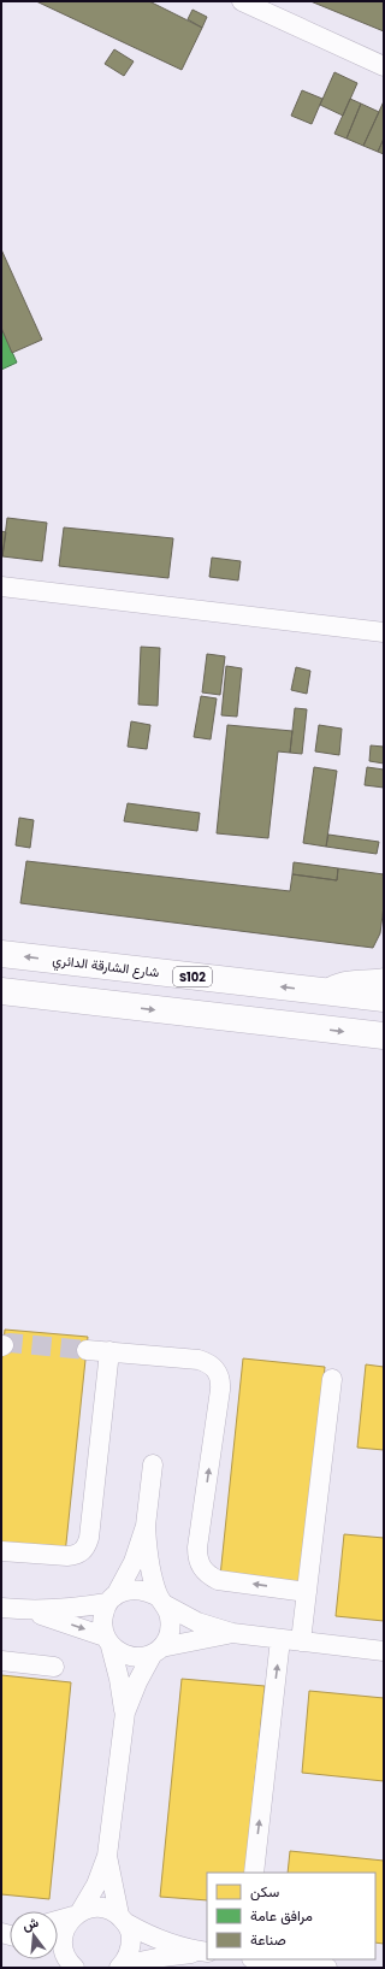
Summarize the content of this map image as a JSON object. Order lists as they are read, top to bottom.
{
  "streets": {
    "highway": ["شارع الشارقة الدائري", "S102"]
  },
  "legend": ["سكن", "مرافق عامة", "صناعة"],
  "north": "top"
}
